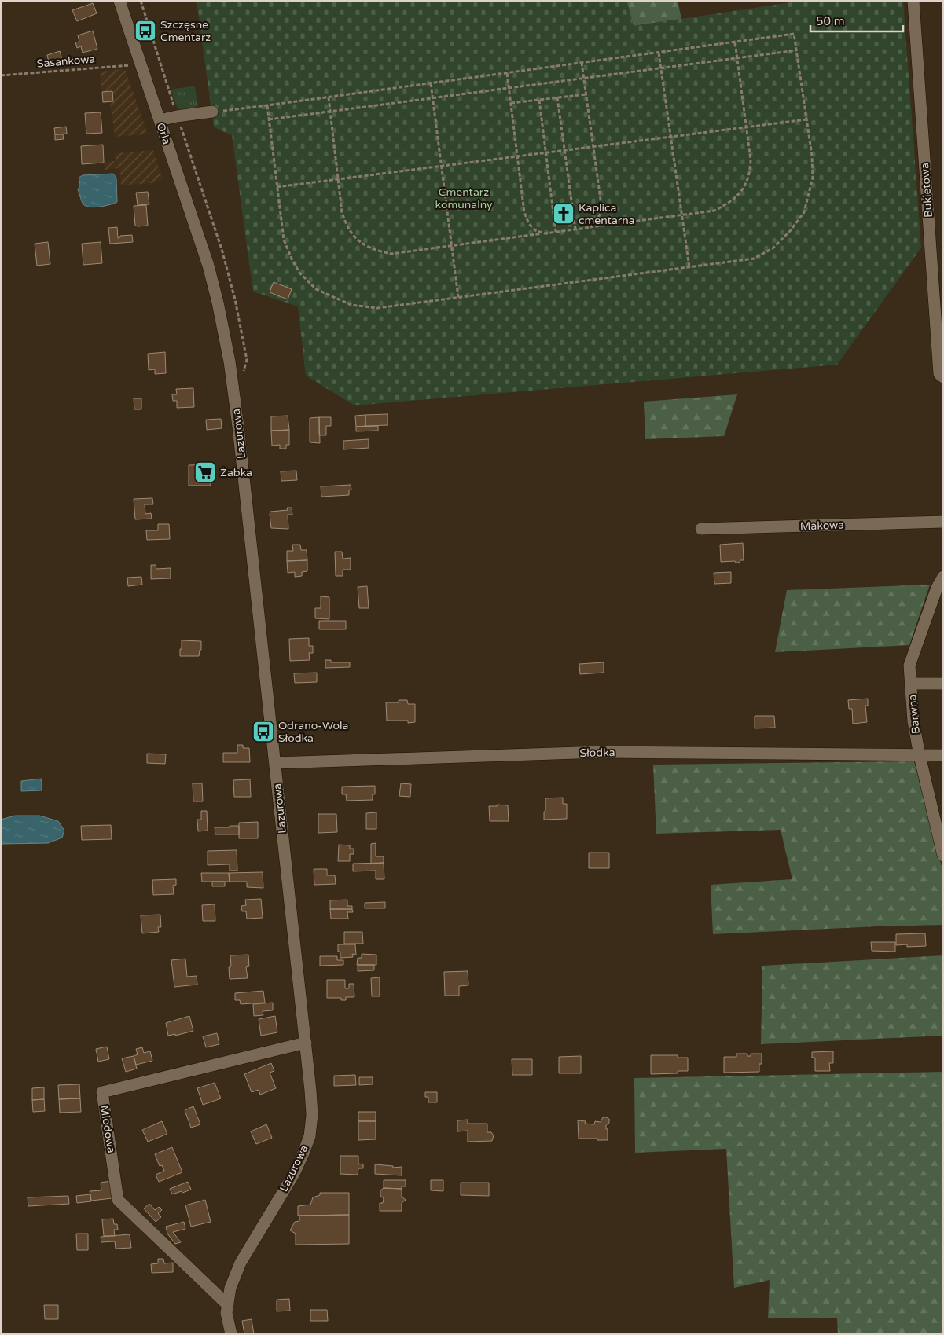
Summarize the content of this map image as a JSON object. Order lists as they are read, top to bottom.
{
  "streets": {
    "street": [
      "Orla",
      "Bukietowa",
      "Lazurowa",
      "Makowa",
      "Barwna",
      "Słodka",
      "Miodowa"
    ],
    "path": ["Sasankowa"]
  },
  "crossings": [
    ["Orla", "Lazurowa"],
    ["Lazurowa", "Słodka"],
    ["Lazurowa", "Miodowa"],
    ["Barwna", "Słodka"]
  ],
  "parks": ["Cmentarz komunalny"],
  "places": {
    "bus stop": ["Szczęsne Cmentarz", "Odrano-Wola Słodka"],
    "church": ["Kaplica cmentarna"],
    "supermarket": ["Żabka"]
  },
  "scale_bar": "50 m"
}
